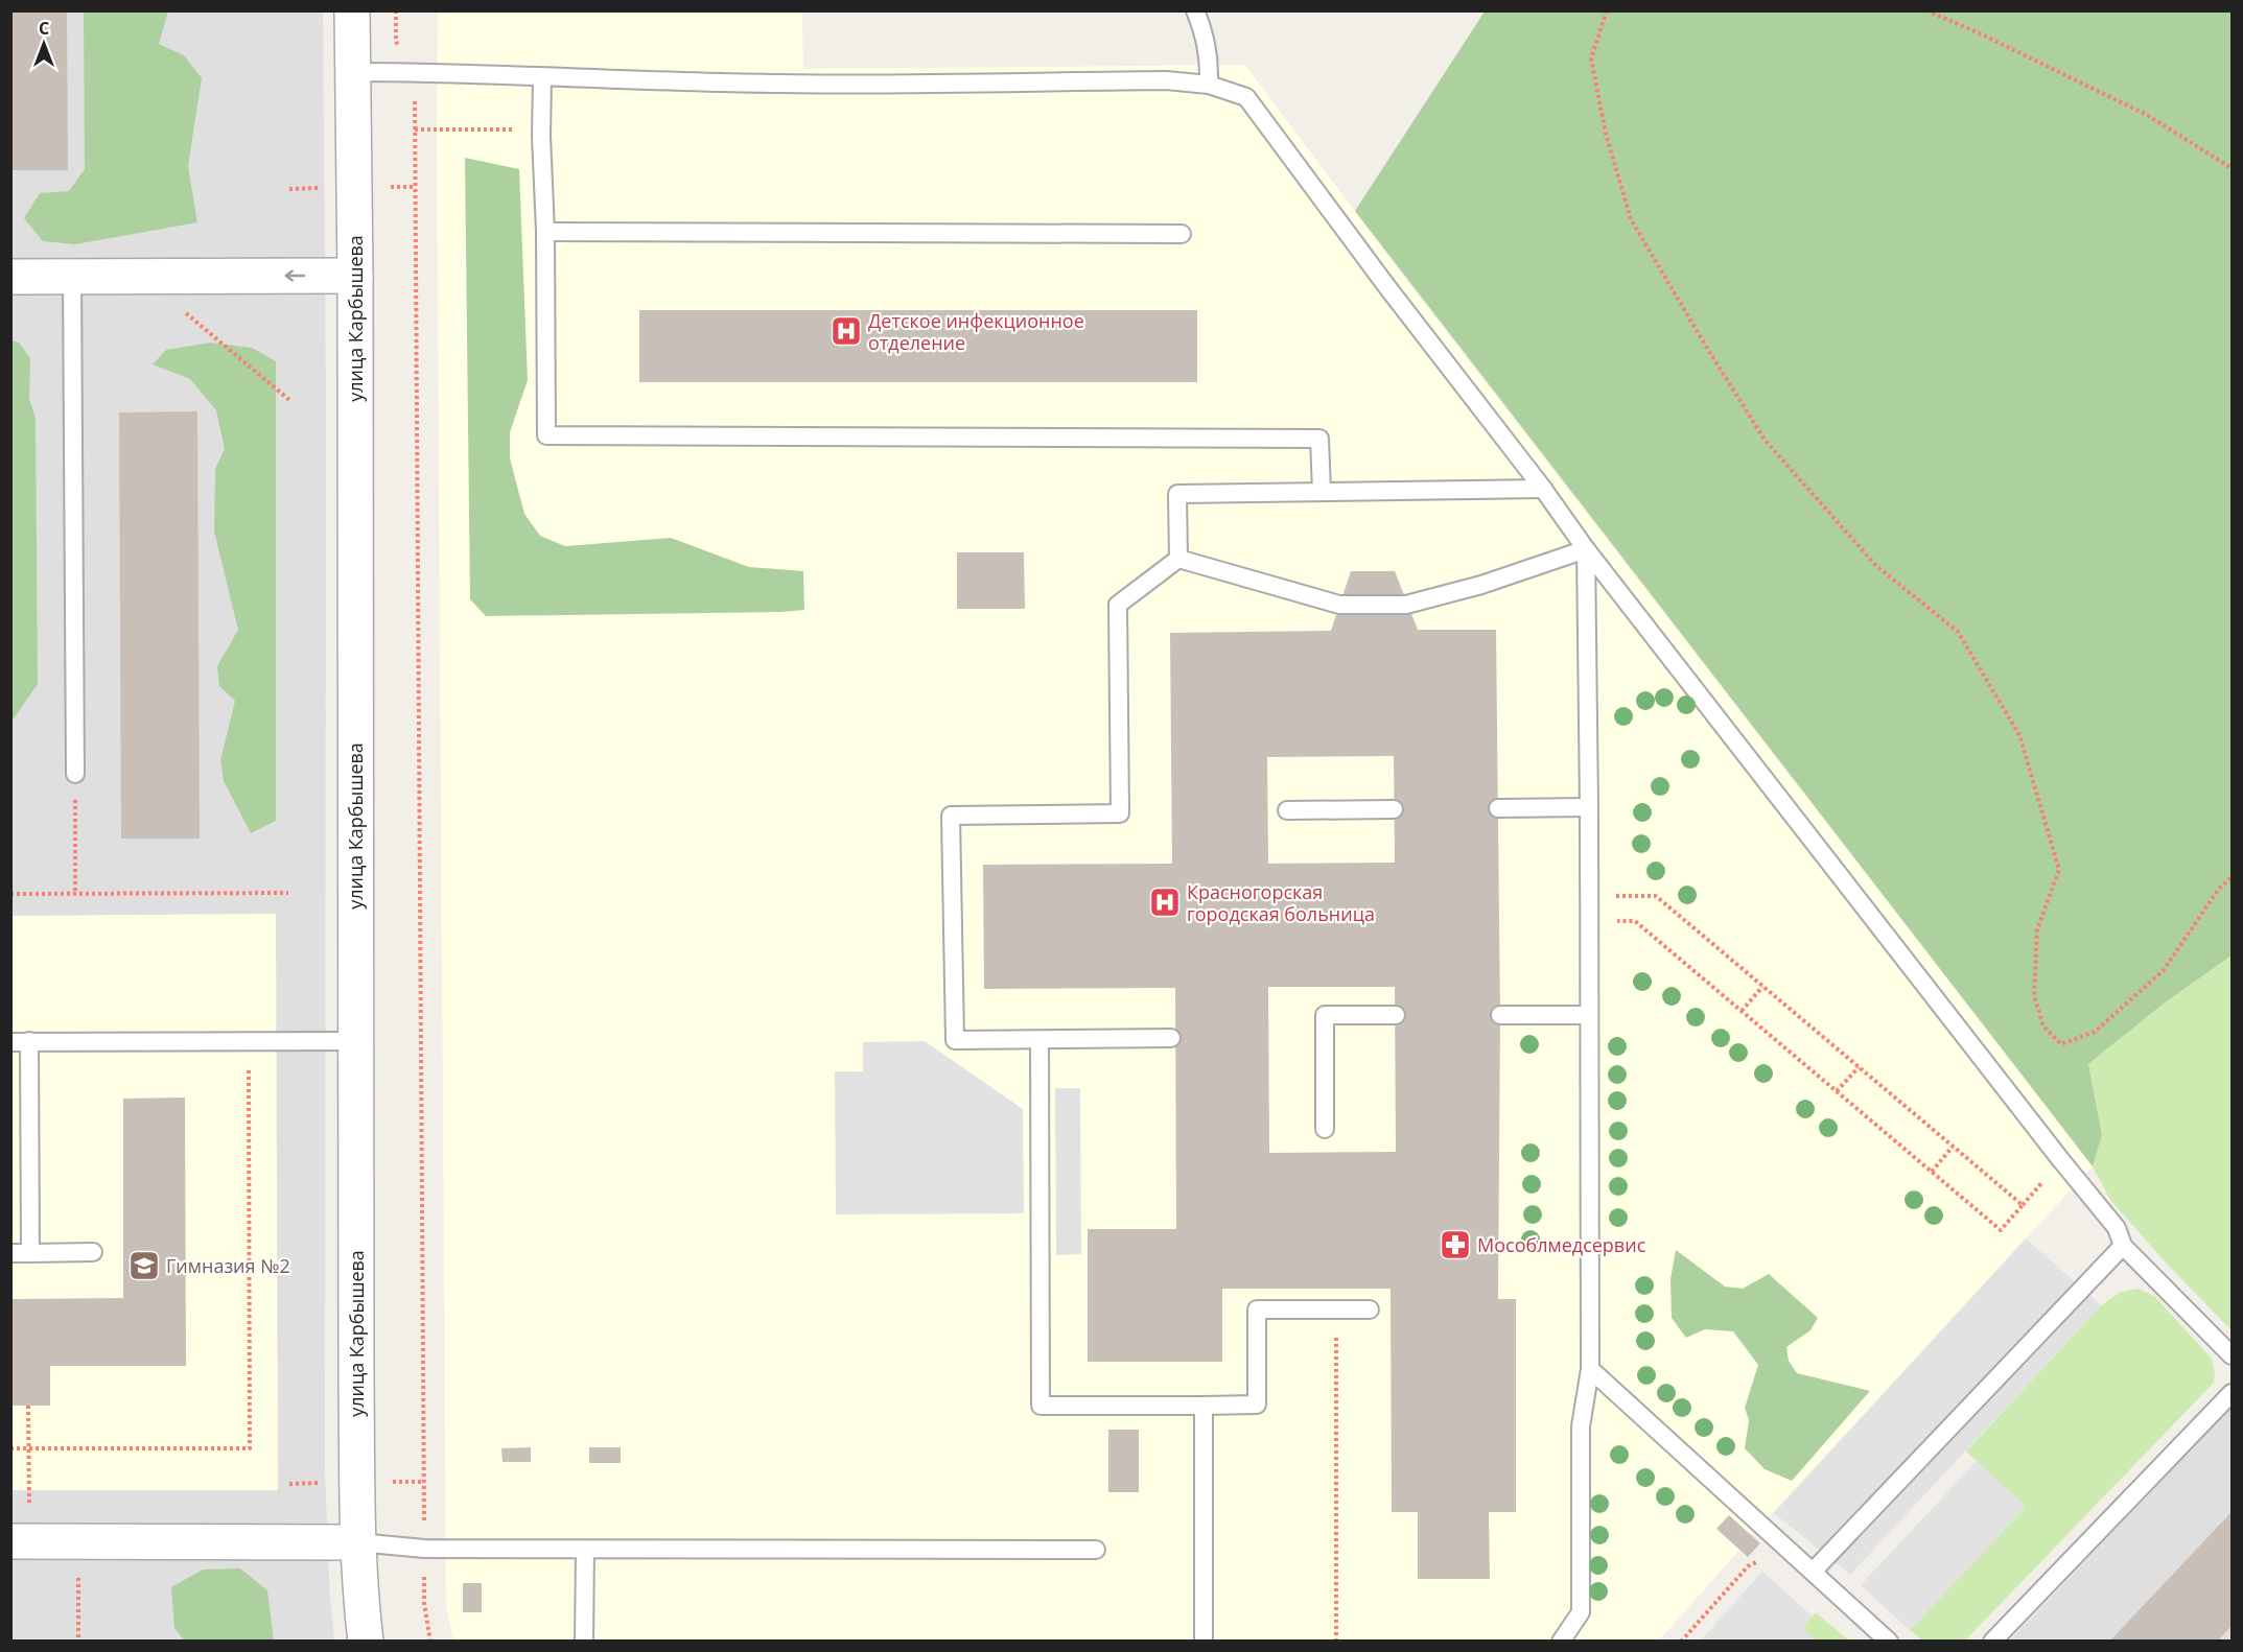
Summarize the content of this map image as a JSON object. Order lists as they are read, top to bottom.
{
  "streets": {
    "street": ["улица Карбышева"]
  },
  "places": {
    "hospital": ["Детское инфекционное отделение", "Красногорская городская больница"],
    "pharmacy": ["Мособлмедсервис"],
    "school or university": ["Гимназия №2"]
  },
  "north": "top"
}
